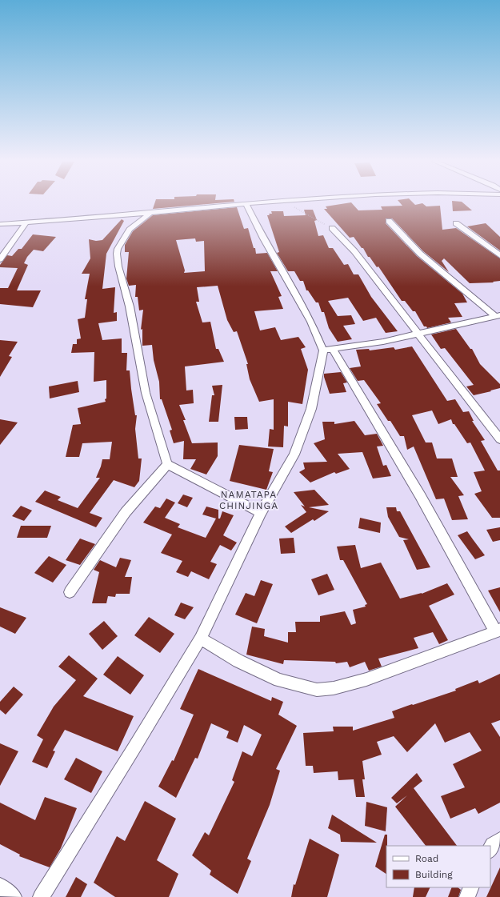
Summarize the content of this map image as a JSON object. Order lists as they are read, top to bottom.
{
  "districts": ["NAMATAPA CHINJINGA"],
  "legend": ["Road", "Building"]
}
